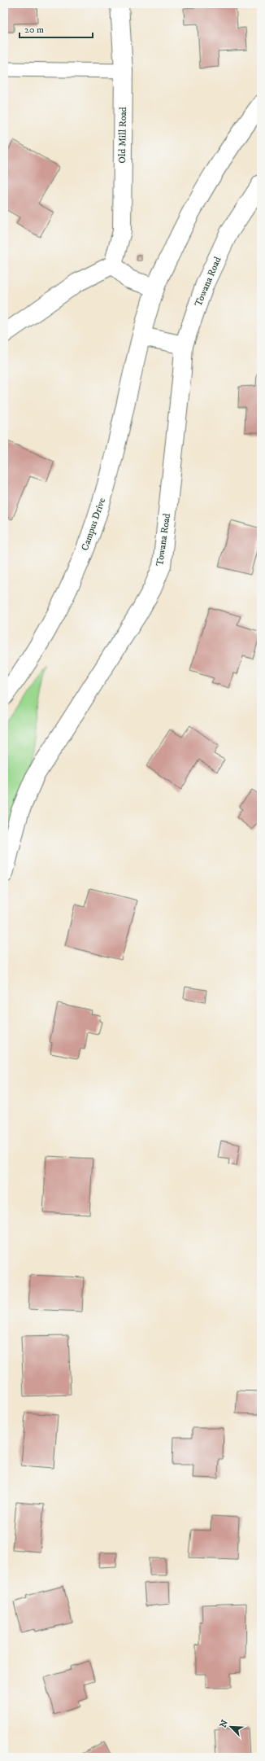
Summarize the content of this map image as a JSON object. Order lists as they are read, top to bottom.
{
  "streets": {
    "street": ["Old Mill Road", "Towana Road", "Campus Drive"]
  },
  "scale_bar": "20 m",
  "north": "top left"
}
